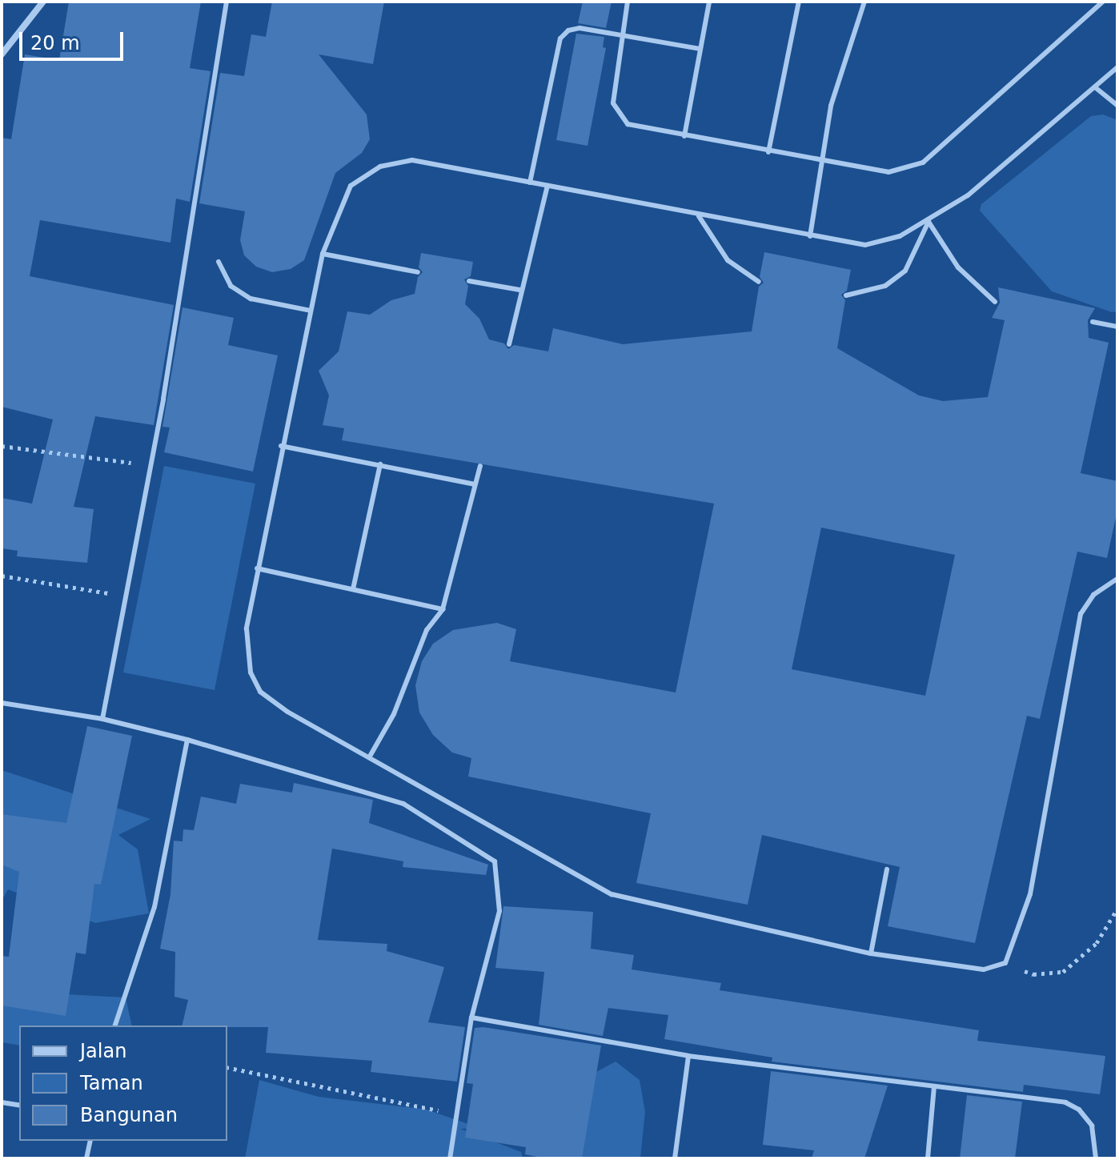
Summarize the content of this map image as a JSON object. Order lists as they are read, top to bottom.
{
  "legend": ["Jalan", "Taman", "Bangunan"],
  "scale_bar": "20 m"
}
